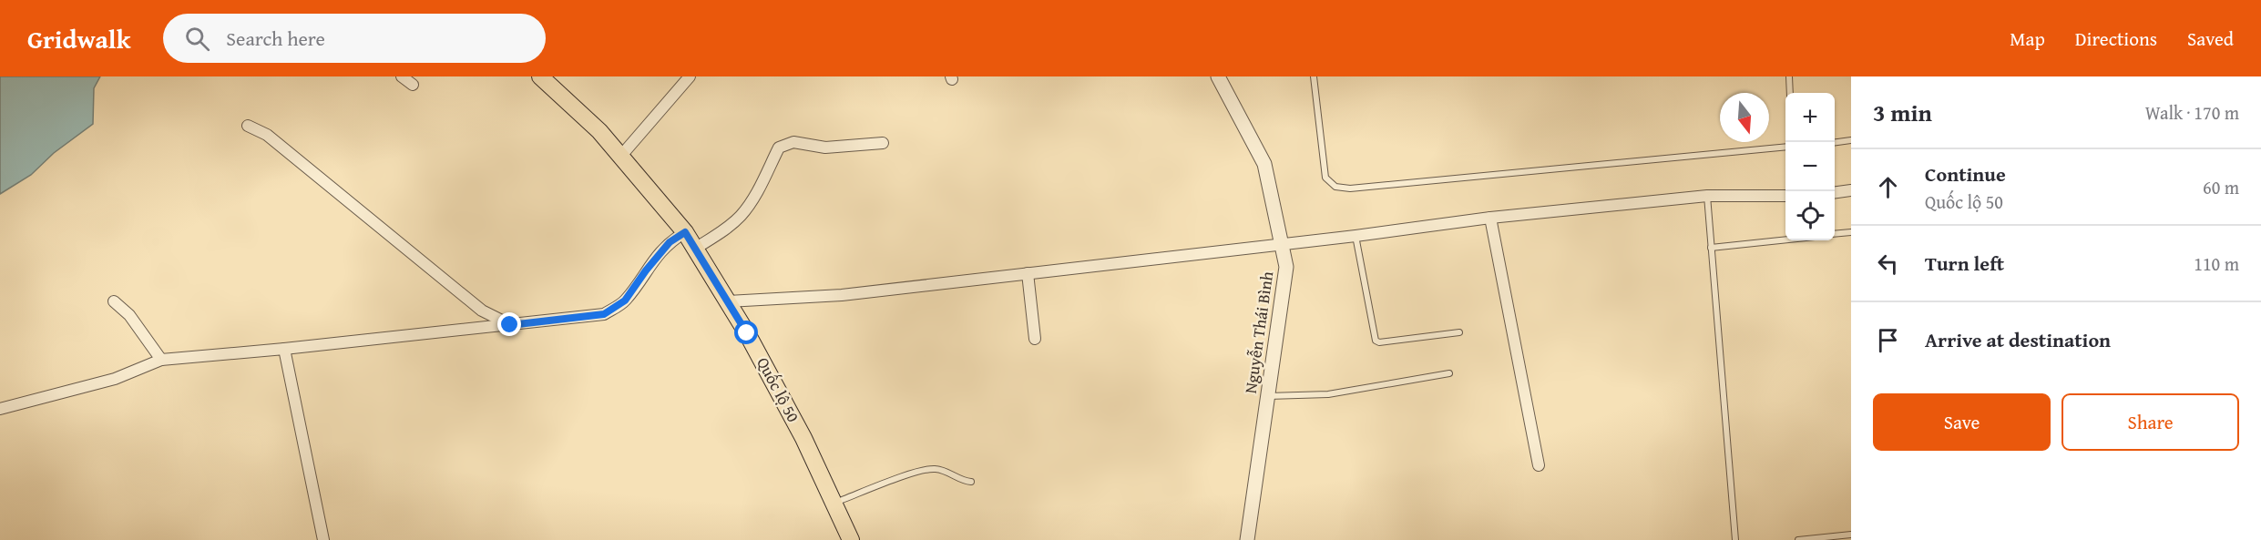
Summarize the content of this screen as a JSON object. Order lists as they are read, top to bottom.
{
  "streets": {
    "main road": ["Quốc lộ 50"],
    "street": ["Nguyễn Thái Bình"]
  },
  "north": "bottom",
  "page": {
    "header": "Gridwalk",
    "search": "Search here",
    "nav": ["Map", "Directions", "Saved"],
    "heading": ["3 min", "Walk · 170 m"],
    "map_buttons": ["+", "−"],
    "list": [
      ["Continue", "Quốc lộ 50", "60 m"],
      ["Turn left", "110 m"],
      "Arrive at destination"
    ],
    "buttons": ["Save", "Share"]
  }
}
